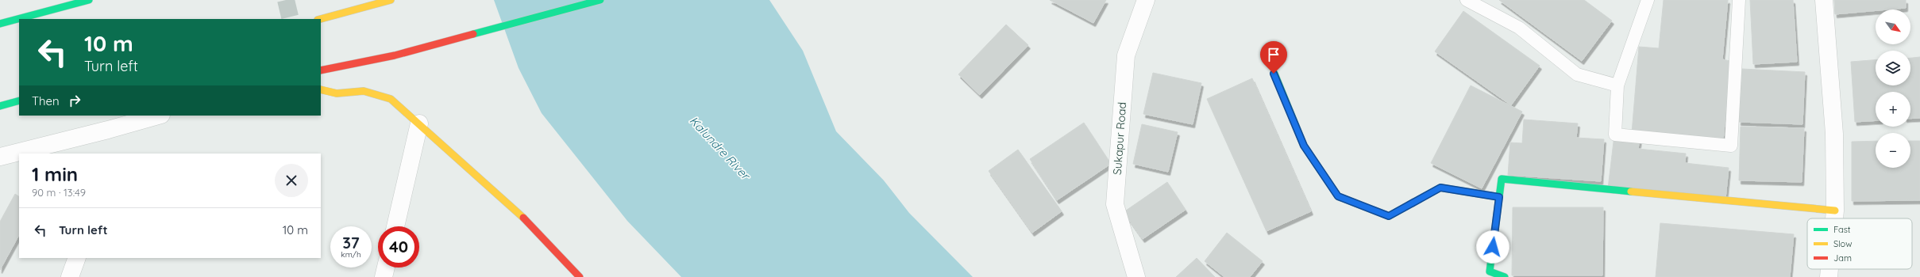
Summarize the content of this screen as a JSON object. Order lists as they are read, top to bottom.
{
  "streets": {
    "street": ["Sukapur Road"]
  },
  "water": ["Kalundre River"],
  "legend": ["Fast", "Slow", "Jam"],
  "north": "bottom right",
  "page": {
    "map_buttons": ["+", "−"],
    "turn": ["10 m", "Turn left"],
    "then": "Then",
    "heading": ["1 min", "90 m · 13:49"],
    "list": [
      {
        "name": "Turn left",
        "value": "10 m"
      }
    ],
    "speed": "37 km/h",
    "limit": "40"
  }
}
